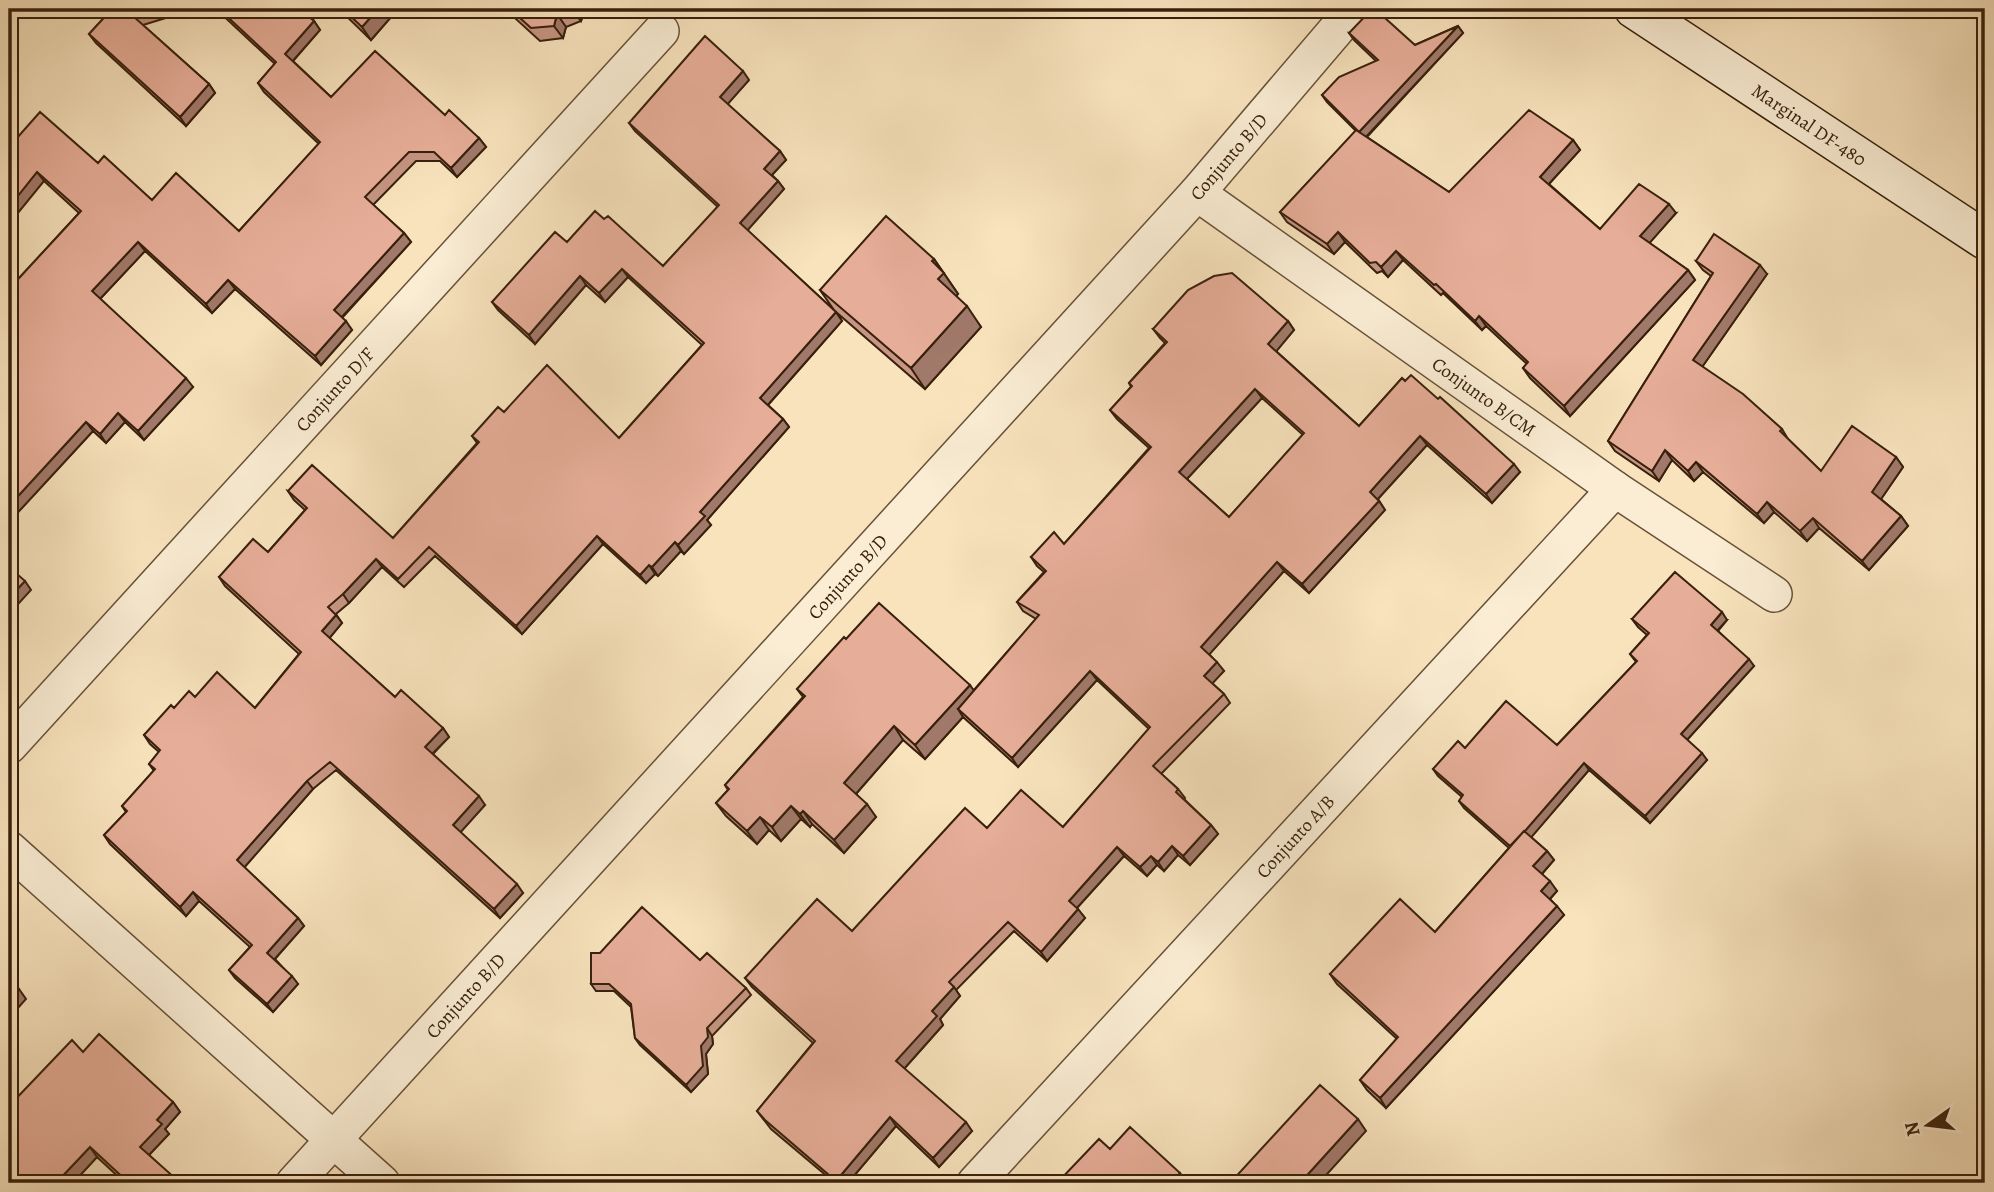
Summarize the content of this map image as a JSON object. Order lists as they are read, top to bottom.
{
  "streets": {
    "street": [
      "Marginal DF-480",
      "Conjunto B/D",
      "Conjunto D/F",
      "Conjunto B/CM",
      "Conjunto A/B"
    ]
  },
  "crossings": [
    ["Conjunto B/D", "Conjunto B/CM"],
    ["Conjunto B/CM", "Conjunto A/B"]
  ],
  "north": "left"
}
